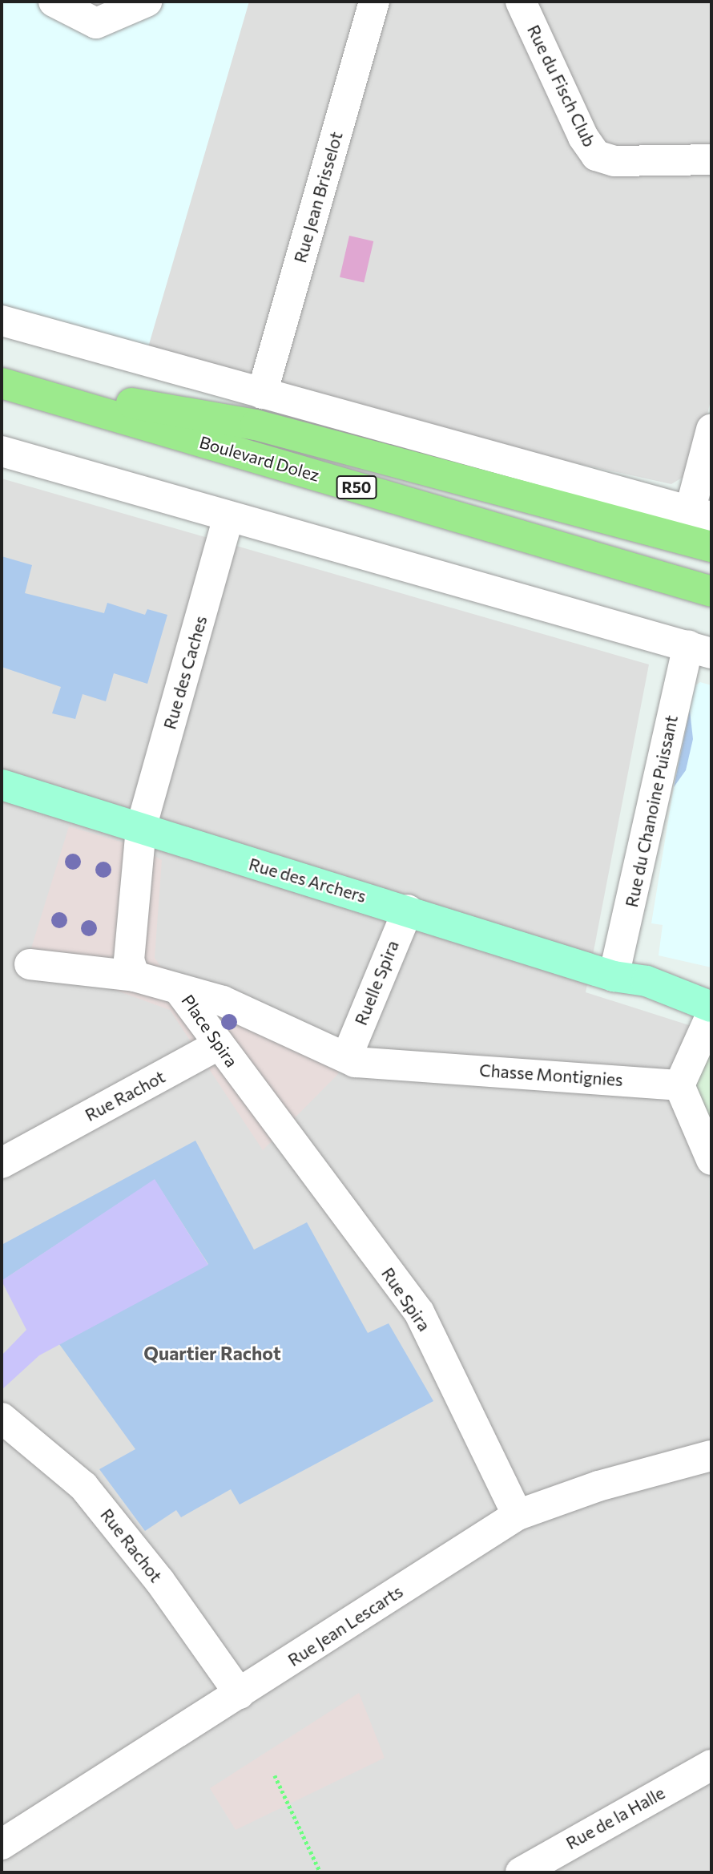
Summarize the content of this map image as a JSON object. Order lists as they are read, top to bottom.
{
  "streets": {
    "highway": ["Boulevard Dolez", "R50"],
    "main road": ["Rue des Archers"],
    "street": [
      "Rue du Fisch Club",
      "Rue Jean Brisselot",
      "Rue des Caches",
      "Rue du Chanoine Puissant",
      "Ruelle Spira",
      "Place Spira",
      "Chasse Montignies",
      "Rue Rachot",
      "Rue Spira",
      "Rue Jean Lescarts",
      "Rue de la Halle"
    ]
  },
  "crossings": [
    ["Rue des Caches", "Rue des Archers"],
    ["Rue du Chanoine Puissant", "Rue des Archers"],
    ["Rue des Archers", "Ruelle Spira"],
    ["Ruelle Spira", "Place Spira"],
    ["Ruelle Spira", "Chasse Montignies"],
    ["Place Spira", "Chasse Montignies"],
    ["Place Spira", "Rue Rachot"],
    ["Place Spira", "Rue Spira"],
    ["Rue Rachot", "Rue Jean Lescarts"],
    ["Rue Spira", "Rue Jean Lescarts"]
  ],
  "districts": ["Quartier Rachot"]
}
